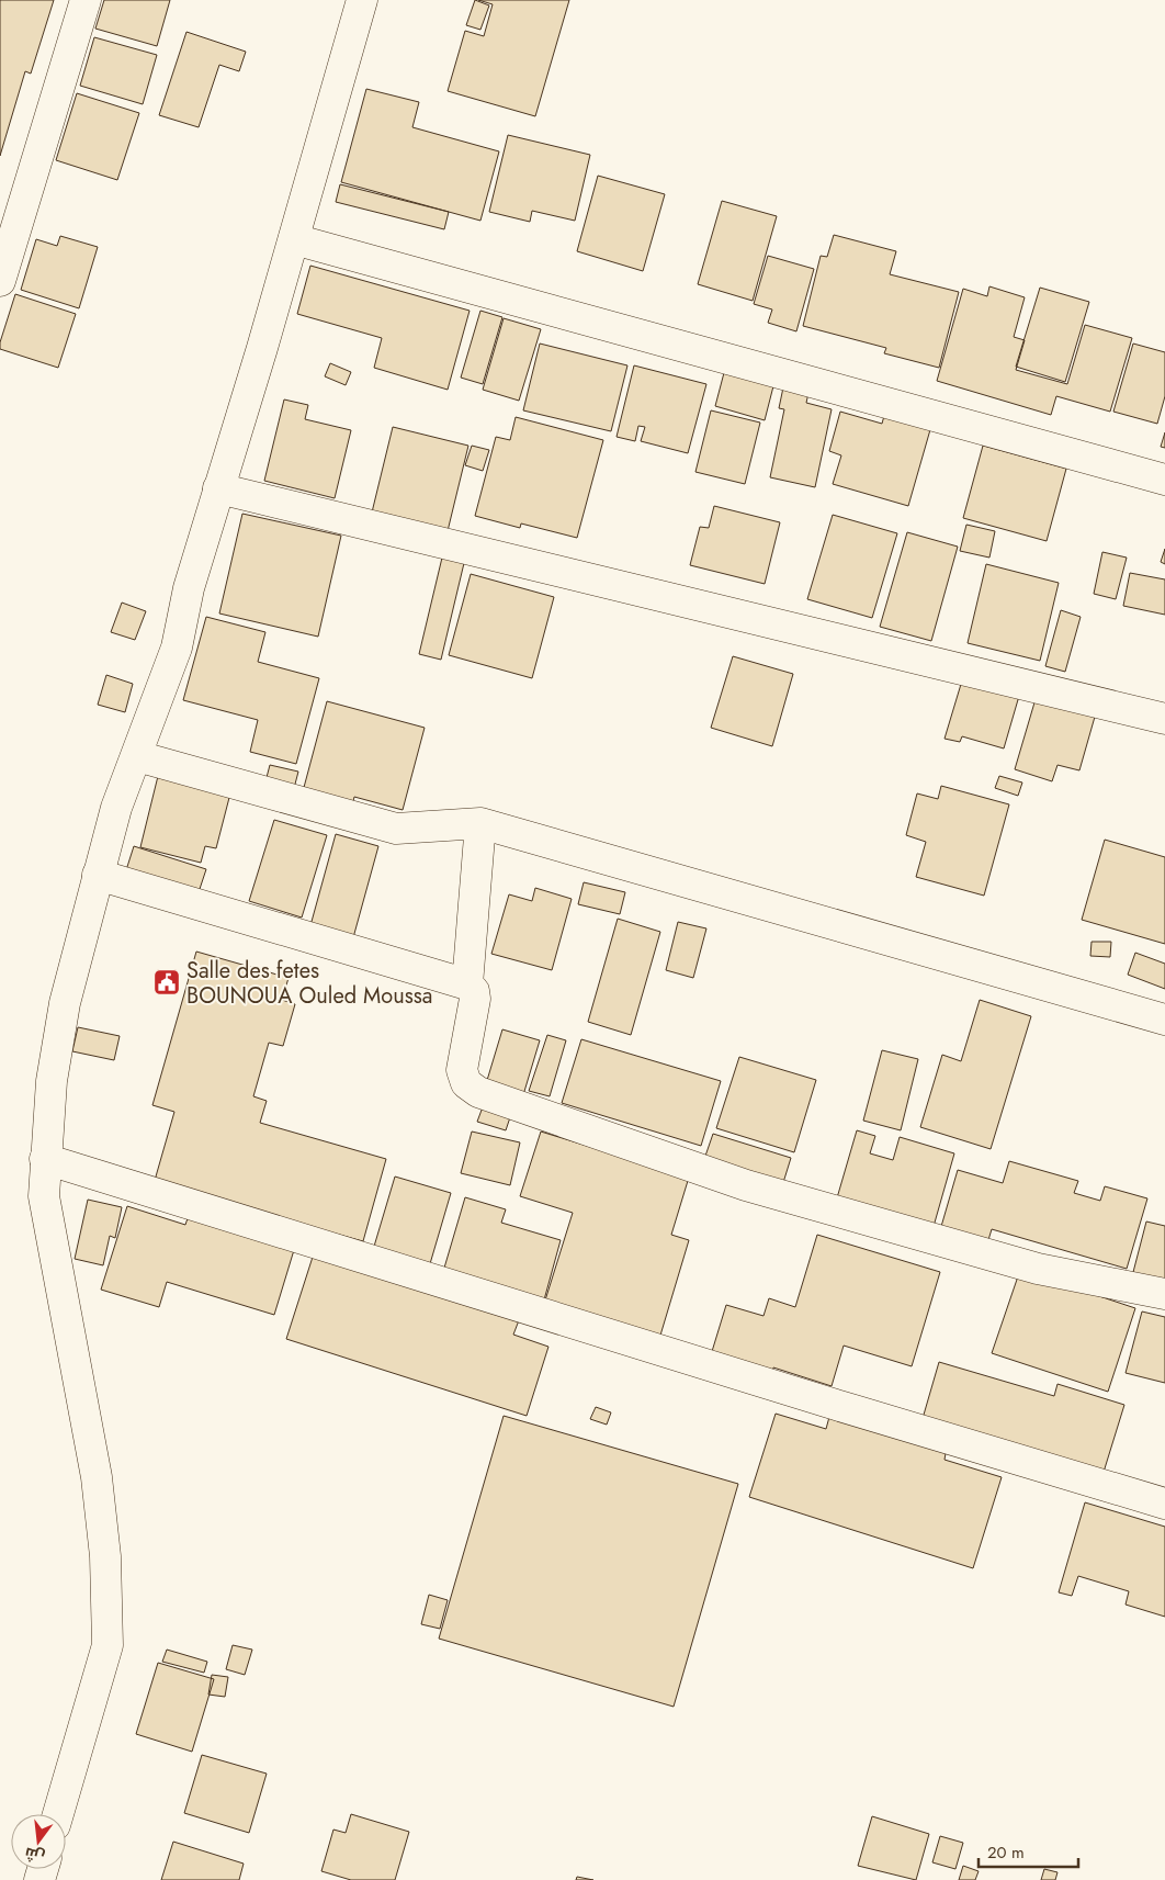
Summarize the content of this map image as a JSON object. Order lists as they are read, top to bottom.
{
  "places": {
    "public building": ["Salle des fetes BOUNOUA Ouled Moussa"]
  },
  "scale_bar": "20 m",
  "north": "bottom"
}
